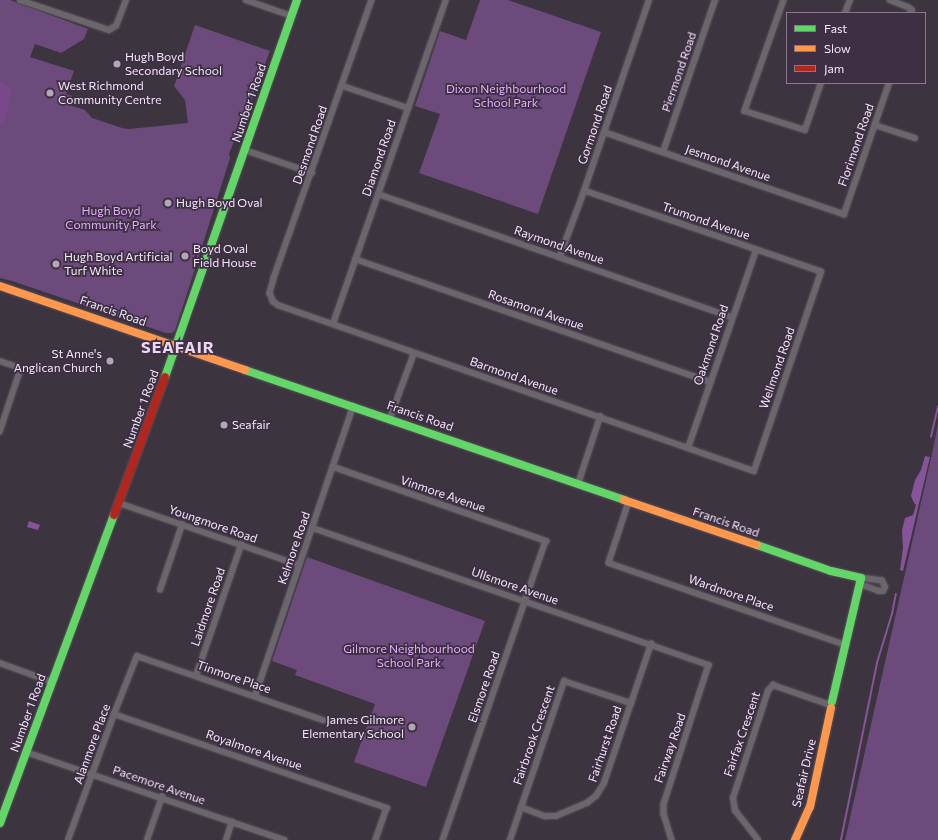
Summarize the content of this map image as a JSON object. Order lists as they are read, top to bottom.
{
  "streets": {
    "street": [
      "Piermond Road",
      "Number 1 Road",
      "Gormond Road",
      "Desmond Road",
      "Florimond Road",
      "Diamond Road",
      "Jesmond Avenue",
      "Trumond Avenue",
      "Raymond Avenue",
      "Rosamond Avenue",
      "Francis Road",
      "Oakmond Road",
      "Wellmond Road",
      "Barmond Avenue",
      "Vinmore Avenue",
      "Youngmore Road",
      "Kelmore Road",
      "Ullsmore Avenue",
      "Wardmore Place",
      "Laidmore Road",
      "Tinmore Place",
      "Elsmore Road",
      "Fairfax Crescent",
      "Fairbrook Crescent",
      "Alanmore Place",
      "Fairhurst Road",
      "Fairway Road",
      "Royalmore Avenue",
      "Seafair Drive",
      "Pacemore Avenue"
    ]
  },
  "crossings": [
    ["Piermond Road", "Jesmond Avenue"],
    ["Number 1 Road", "Francis Road"],
    ["Number 1 Road", "Youngmore Road"],
    ["Number 1 Road", "Pacemore Avenue"],
    ["Gormond Road", "Jesmond Avenue"],
    ["Gormond Road", "Trumond Avenue"],
    ["Gormond Road", "Raymond Avenue"],
    ["Desmond Road", "Barmond Avenue"],
    ["Florimond Road", "Jesmond Avenue"],
    ["Diamond Road", "Raymond Avenue"],
    ["Diamond Road", "Rosamond Avenue"],
    ["Diamond Road", "Barmond Avenue"],
    ["Trumond Avenue", "Oakmond Road"],
    ["Trumond Avenue", "Wellmond Road"],
    ["Raymond Avenue", "Oakmond Road"],
    ["Rosamond Avenue", "Oakmond Road"],
    ["Francis Road", "Kelmore Road"],
    ["Francis Road", "Wardmore Place"],
    ["Francis Road", "Seafair Drive"],
    ["Oakmond Road", "Barmond Avenue"],
    ["Wellmond Road", "Barmond Avenue"],
    ["Vinmore Avenue", "Kelmore Road"],
    ["Vinmore Avenue", "Elsmore Road"],
    ["Youngmore Road", "Kelmore Road"],
    ["Youngmore Road", "Laidmore Road"],
    ["Kelmore Road", "Ullsmore Avenue"],
    ["Kelmore Road", "Tinmore Place"],
    ["Ullsmore Avenue", "Elsmore Road"],
    ["Ullsmore Avenue", "Fairhurst Road"],
    ["Ullsmore Avenue", "Fairway Road"],
    ["Wardmore Place", "Seafair Drive"],
    ["Laidmore Road", "Tinmore Place"],
    ["Tinmore Place", "Alanmore Place"],
    ["Fairfax Crescent", "Seafair Drive"],
    ["Fairbrook Crescent", "Fairhurst Road"],
    ["Alanmore Place", "Royalmore Avenue"],
    ["Alanmore Place", "Pacemore Avenue"]
  ],
  "districts": ["SEAFAIR"],
  "parks": ["Dixon Neighbourhood School Park", "Hugh Boyd Community Park", "Gilmore Neighbourhood School Park"],
  "places": [
    "Hugh Boyd Secondary School",
    "West Richmond Community Centre",
    "Hugh Boyd Oval",
    "Boyd Oval Field House",
    "Hugh Boyd Artificial Turf White",
    "St Anne's Anglican Church",
    "Seafair",
    "James Gilmore Elementary School"
  ],
  "legend": ["Fast", "Slow", "Jam"]
}
